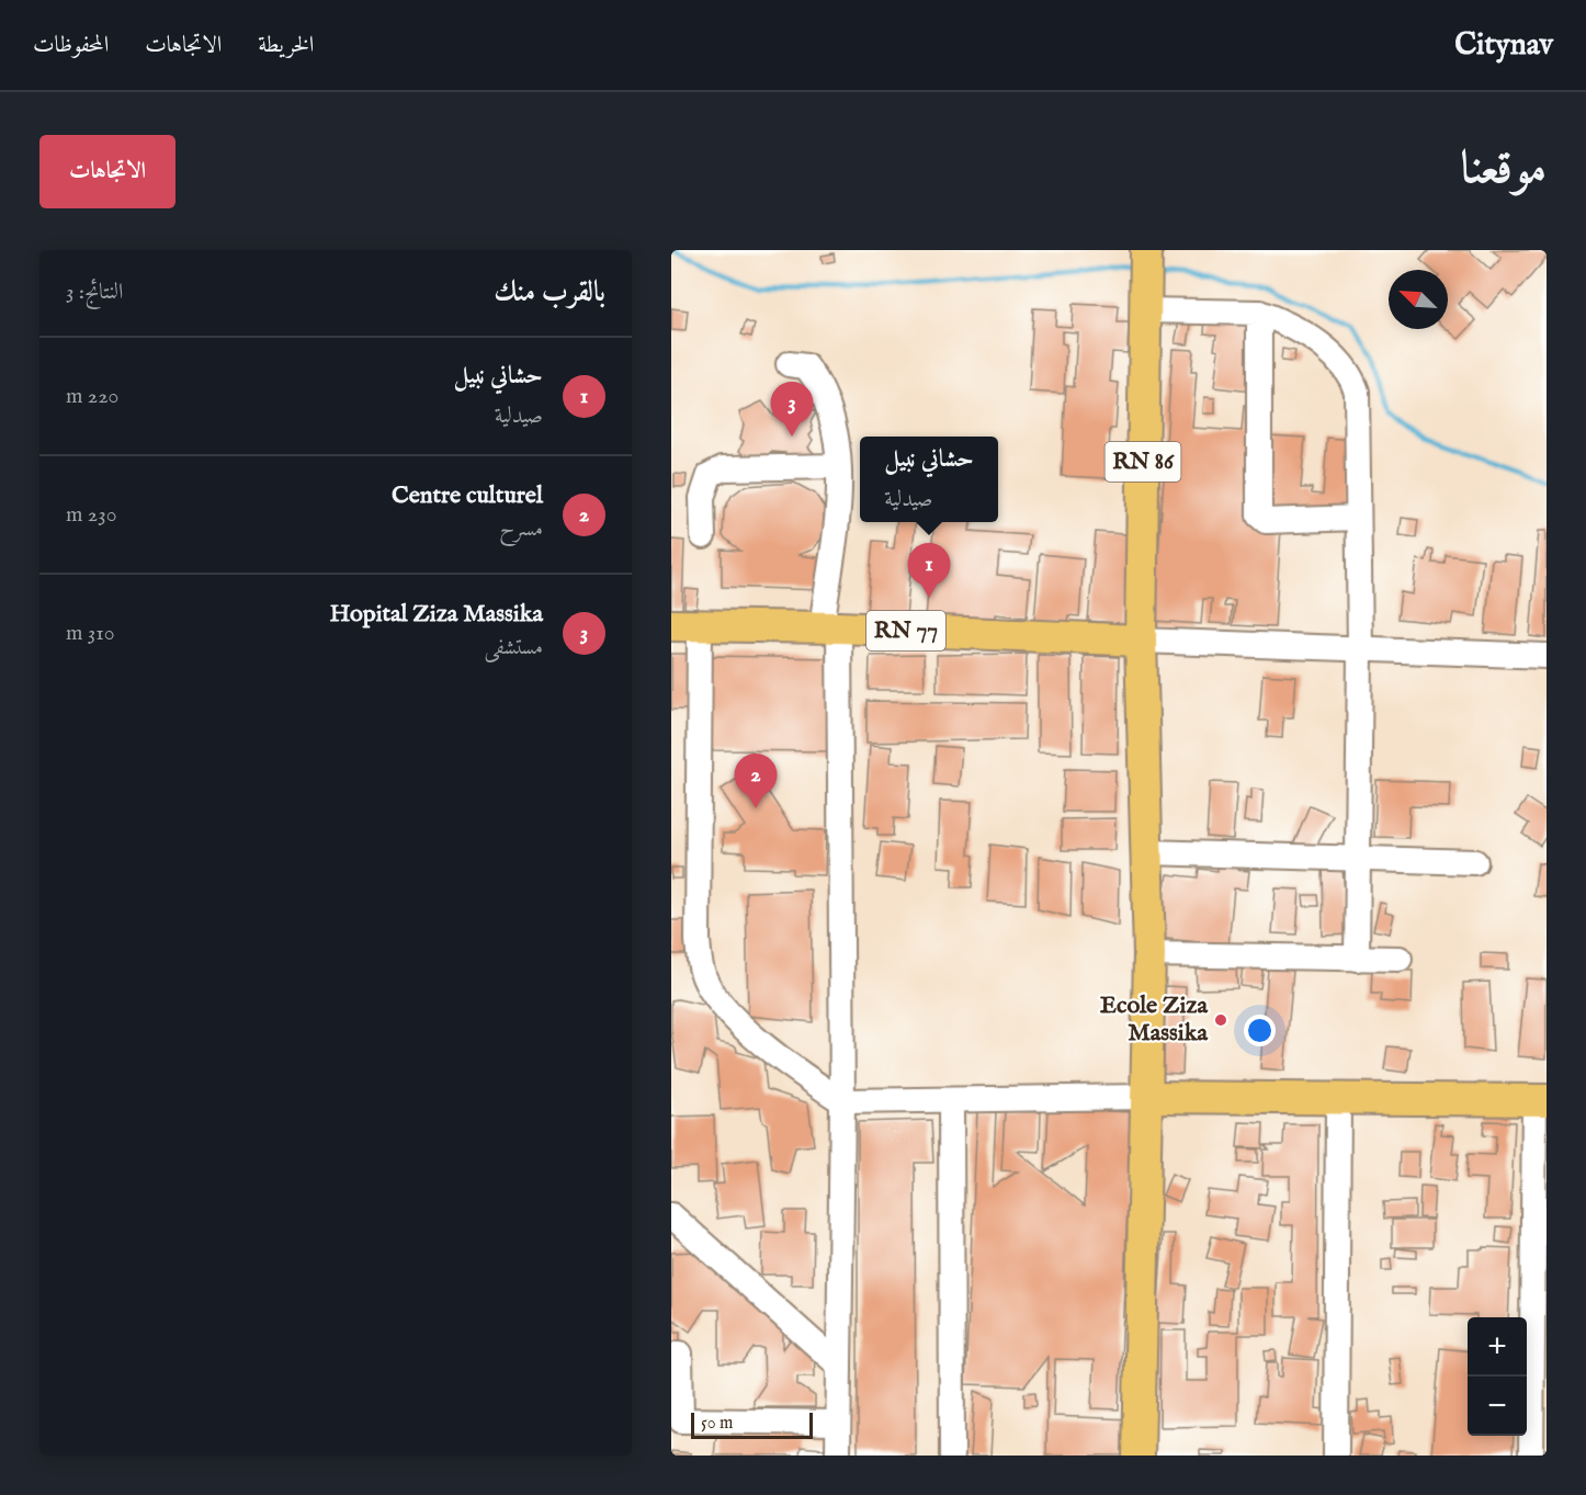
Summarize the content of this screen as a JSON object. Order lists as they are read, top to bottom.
{
  "streets": {
    "main road": ["RN 86", "RN 77"]
  },
  "crossings": [
    ["RN 86", "RN 77"]
  ],
  "places": ["Ecole Ziza Massika"],
  "scale_bar": "50 m",
  "north": "top left",
  "page": {
    "header": "Citynav",
    "nav": ["الخريطة", "الاتجاهات", "المحفوظات"],
    "title": "موقعنا",
    "buttons": "الاتجاهات",
    "heading": ["بالقرب منك", "النتائج: 3"],
    "list": [
      {
        "mark": "1",
        "name": "حشاني نبيل",
        "note": "صيدلية",
        "value": "220 m"
      },
      {
        "mark": "2",
        "name": "Centre culturel",
        "note": "مسرح",
        "value": "230 m"
      },
      {
        "mark": "3",
        "name": "Hopital Ziza Massika",
        "note": "مستشفى",
        "value": "310 m"
      }
    ],
    "pins": ["3", "1", "2"],
    "popup": ["حشاني نبيل", "صيدلية"],
    "map_buttons": ["+", "−"],
    "scale": "50 m"
  }
}
